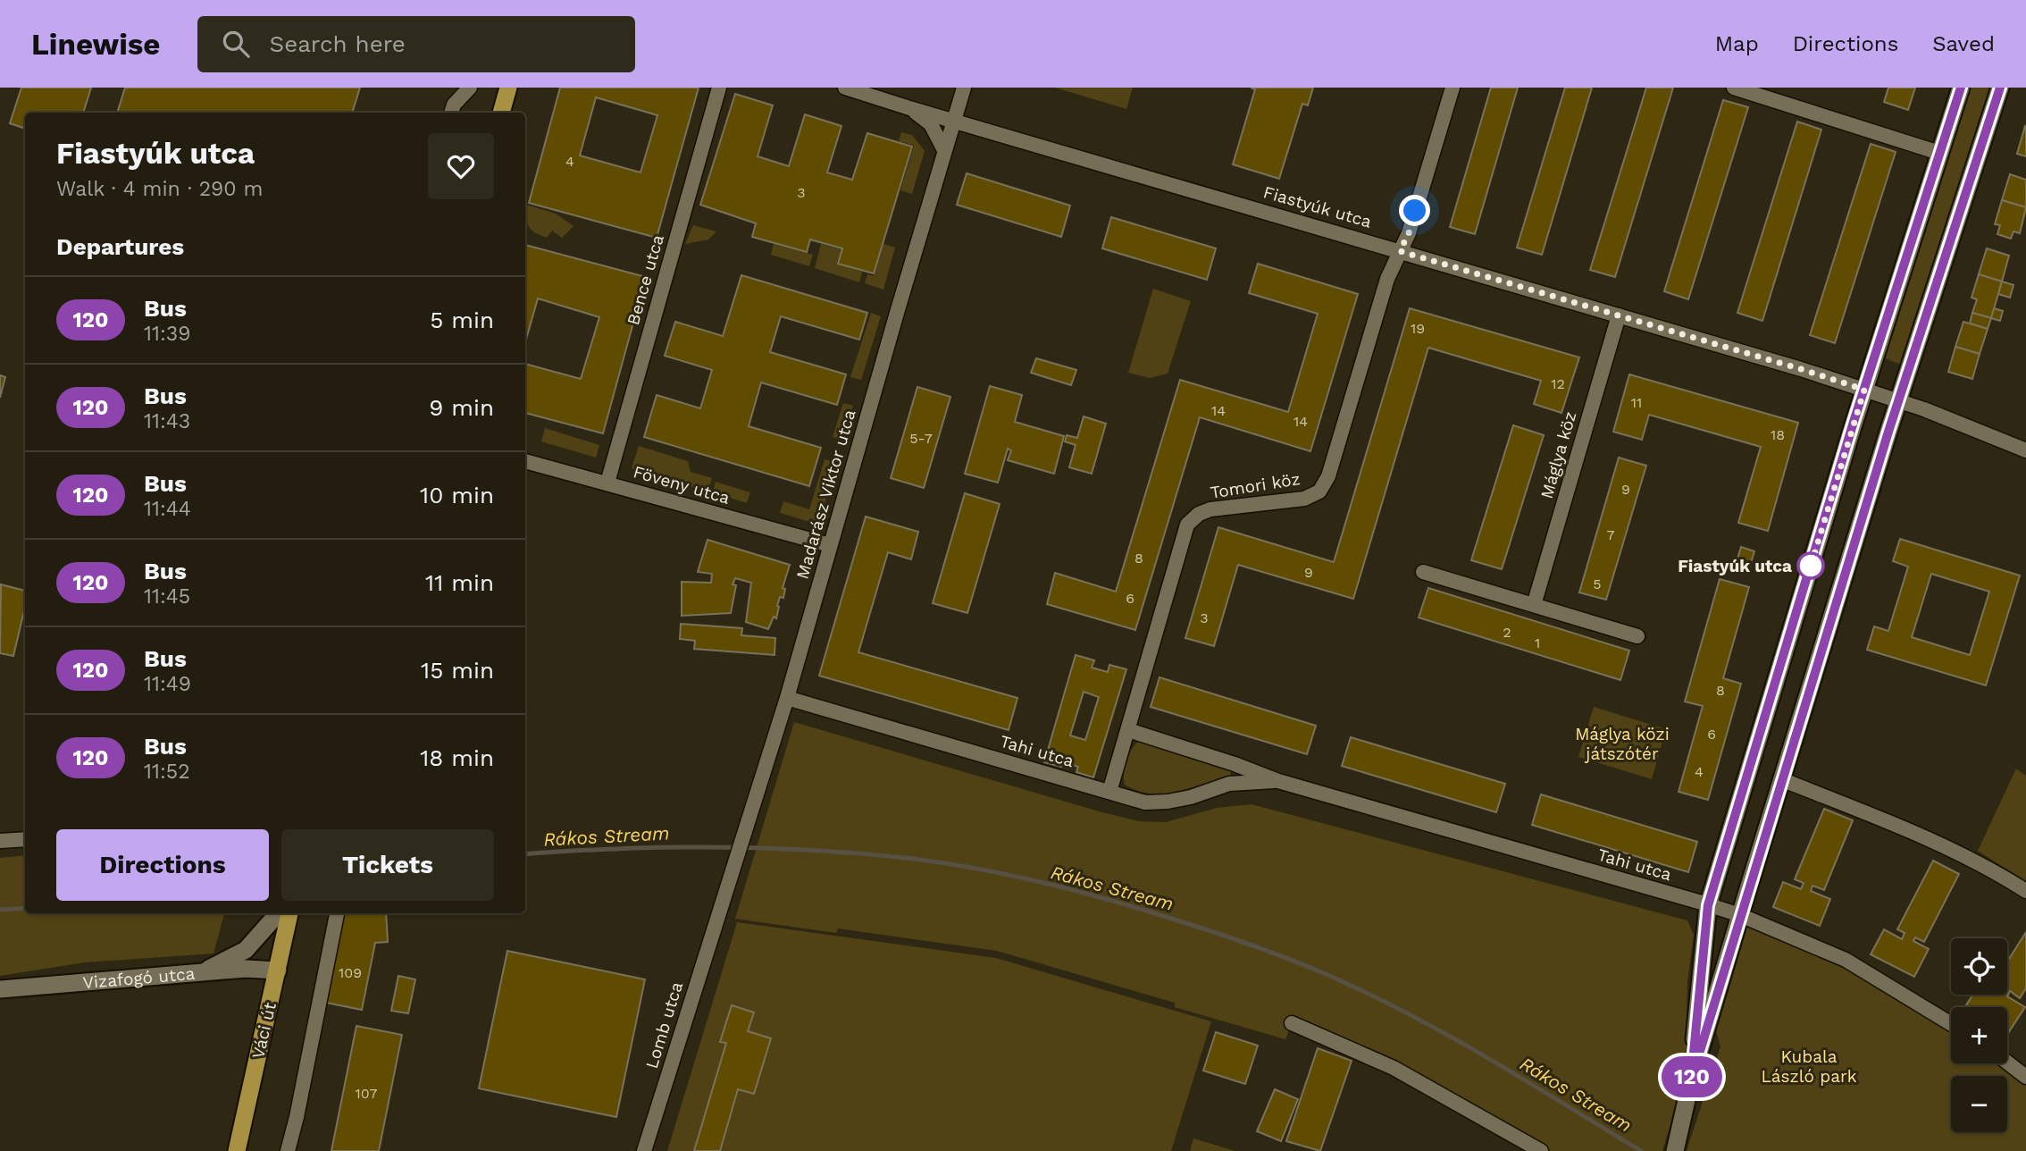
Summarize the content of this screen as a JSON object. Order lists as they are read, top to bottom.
{
  "streets": {
    "main road": ["Váci út"],
    "street": [
      "Fiastyúk utca",
      "Bence utca",
      "Máglya köz",
      "Föveny utca",
      "Tomori köz",
      "Madarász Viktor utca",
      "Tahi utca",
      "Vizafogó utca",
      "Lomb utca"
    ]
  },
  "crossings": [
    ["Fiastyúk utca", "Máglya köz"],
    ["Fiastyúk utca", "Tomori köz"],
    ["Fiastyúk utca", "Madarász Viktor utca"],
    ["Bence utca", "Föveny utca"],
    ["Föveny utca", "Madarász Viktor utca"],
    ["Tomori köz", "Tahi utca"],
    ["Madarász Viktor utca", "Tahi utca"],
    ["Madarász Viktor utca", "Lomb utca"],
    ["Vizafogó utca", "Váci út"]
  ],
  "water": ["Rákos Stream"],
  "parks": ["Máglya közi játszótér", "Kubala László park"],
  "places": ["Fiastyúk utca"],
  "lines": ["bus line 120"],
  "house_numbers": [
    "4",
    "3",
    "19",
    "12",
    "11",
    "14",
    "14",
    "18",
    "5-7",
    "9",
    "7",
    "8",
    "9",
    "5",
    "6",
    "3",
    "2",
    "1",
    "8",
    "6",
    "4",
    "109",
    "107"
  ],
  "page": {
    "header": "Linewise",
    "search": "Search here",
    "nav": ["Map", "Directions", "Saved"],
    "on_map": "120",
    "heading": [
      ["Fiastyúk utca", "Walk · 4 min · 290 m"],
      "Departures"
    ],
    "list": [
      {
        "mark": "120",
        "name": "Bus",
        "note": "11:39",
        "value": "5 min"
      },
      {
        "mark": "120",
        "name": "Bus",
        "note": "11:43",
        "value": "9 min"
      },
      {
        "mark": "120",
        "name": "Bus",
        "note": "11:44",
        "value": "10 min"
      },
      {
        "mark": "120",
        "name": "Bus",
        "note": "11:45",
        "value": "11 min"
      },
      {
        "mark": "120",
        "name": "Bus",
        "note": "11:49",
        "value": "15 min"
      },
      {
        "mark": "120",
        "name": "Bus",
        "note": "11:52",
        "value": "18 min"
      }
    ],
    "buttons": ["Directions", "Tickets"],
    "map_buttons": ["+", "−"]
  }
}
